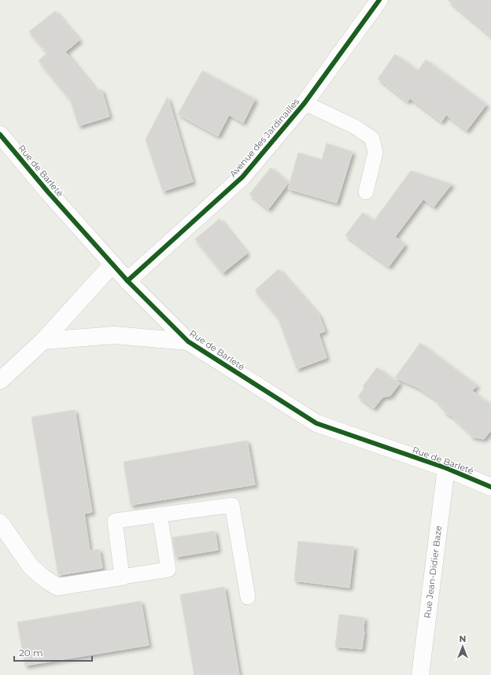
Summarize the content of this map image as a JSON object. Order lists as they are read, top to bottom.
{
  "streets": {
    "street": ["Avenue des Jardinailles", "Rue de Barleté", "Rue Jean-Didier Baze"]
  },
  "crossings": [
    ["Avenue des Jardinailles", "Rue de Barleté"],
    ["Rue de Barleté", "Rue Jean-Didier Baze"]
  ],
  "scale_bar": "20 m",
  "north": "top"
}
